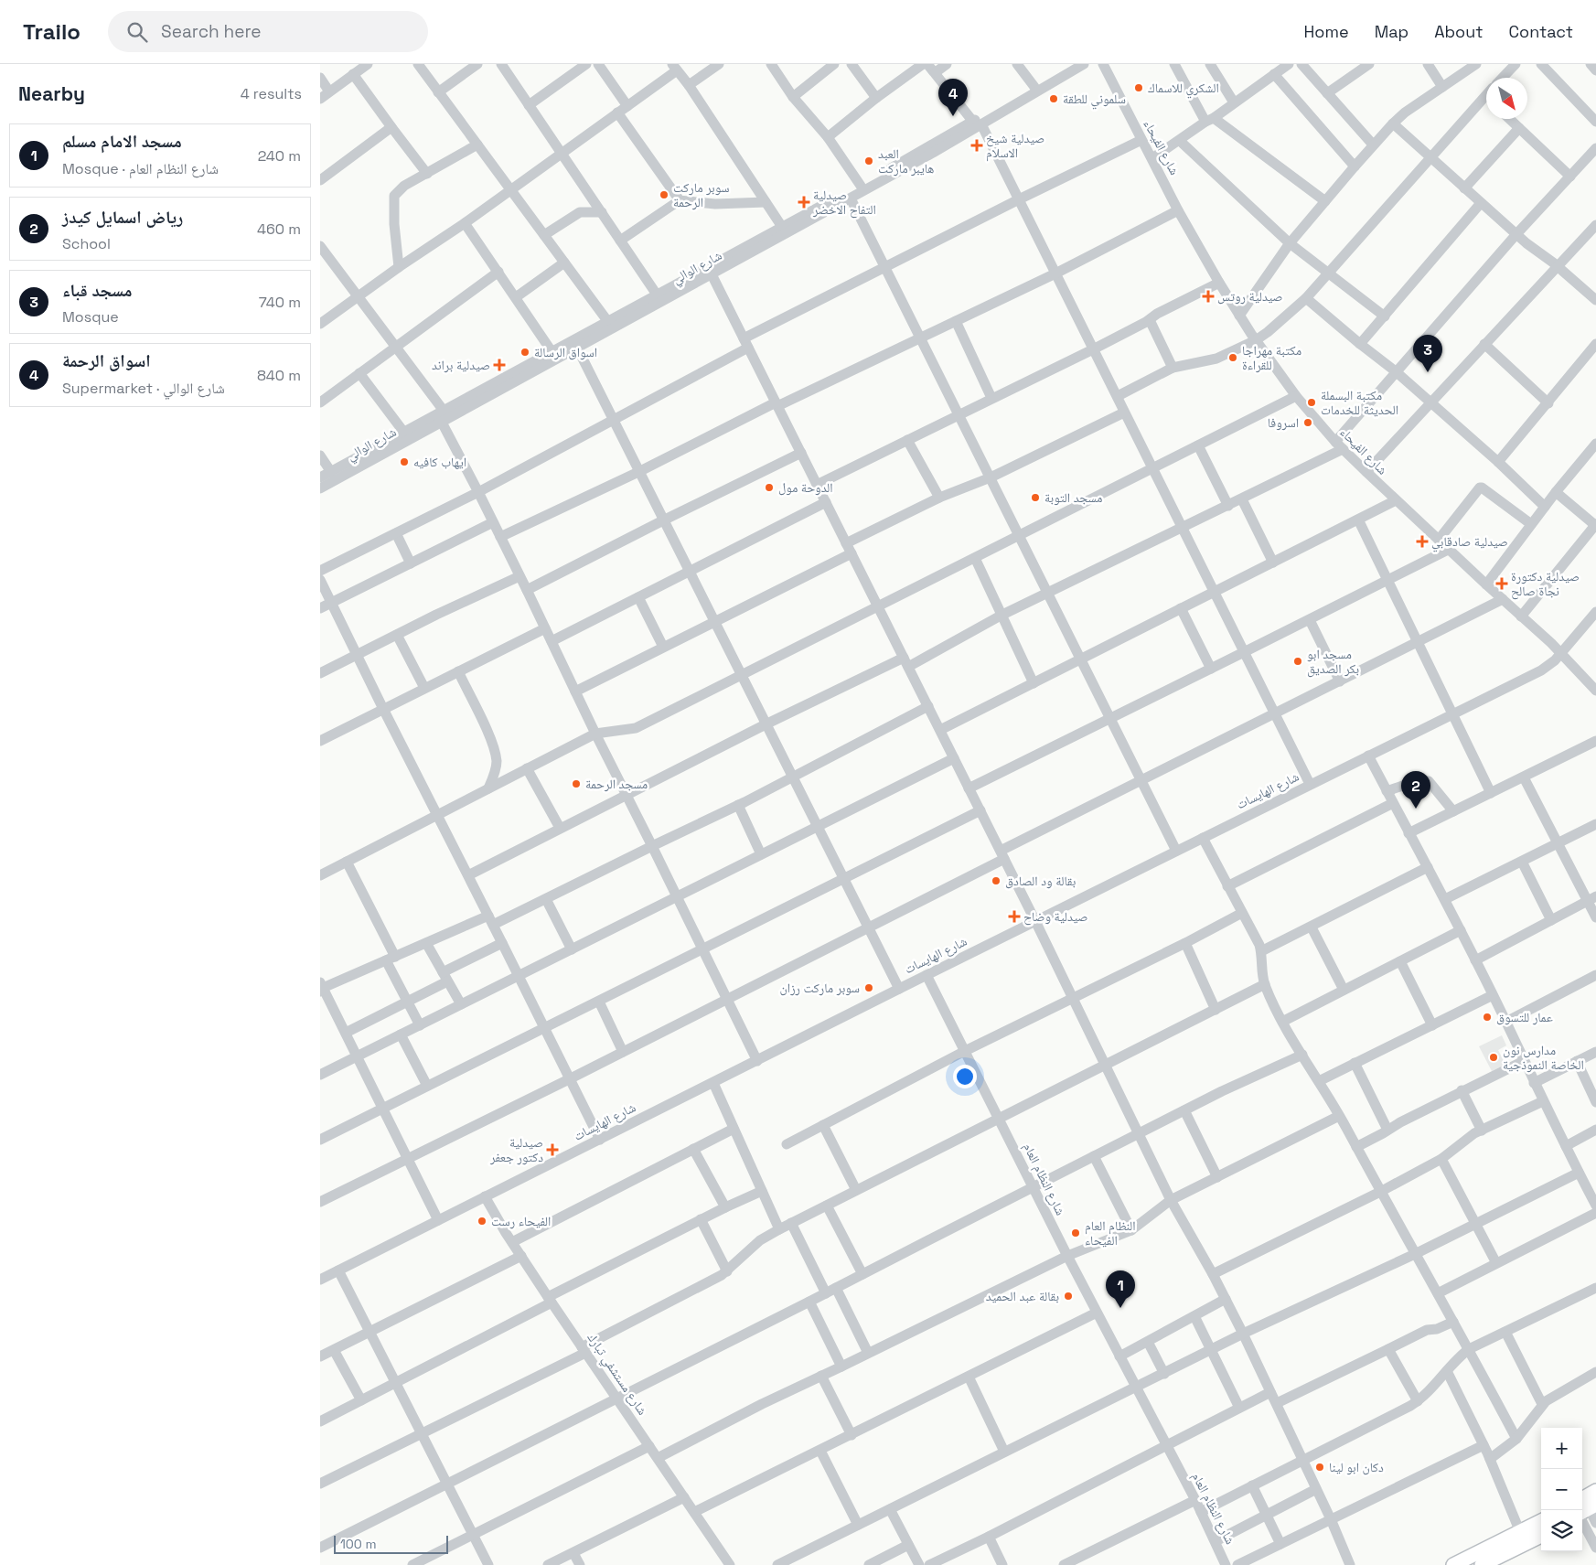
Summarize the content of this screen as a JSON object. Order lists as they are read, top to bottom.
{
  "streets": {
    "street": [
      "شارع الفيحاء",
      "شارع الوالي",
      "شارع الهايسات",
      "شارع النظام العام",
      "شارع مستشفي تبارك"
    ]
  },
  "crossings": [
    ["شارع الفيحاء", "شارع الهايسات"],
    ["شارع الهايسات", "شارع النظام العام"],
    ["شارع الهايسات", "شارع مستشفي تبارك"]
  ],
  "places": {
    "other": [
      "الشكري للاسماك",
      "سلموني للطقة",
      "العبد هايبر ماركت",
      "سوبر ماركت الرحمة",
      "اسواق الرسالة",
      "مكتبة مهراجا للقراءة",
      "مكتبة البسملة الحديثة للخدمات",
      "اسروفا",
      "ايهاب كافيه",
      "الدوحة مول",
      "مسجد التوبة",
      "مسجد ابو بكر الصديق",
      "مسجد الرحمة",
      "بقالة ود الصادق",
      "سوبر ماركت رزان",
      "عمار للتسوق",
      "مدارس نون الخاصة النموذجية",
      "الفيحاء رست",
      "النظام العام الفيحاء",
      "بقالة عبد الحميد",
      "دكان ابو لينا"
    ],
    "health": [
      "صيدلية شيخ الاسلام",
      "صيدلية التفاح الاخضر",
      "صيدلية روتس",
      "صيدلية براند",
      "صيدلية صادقابي",
      "صيدلية دكتورة نجاة صالح",
      "صيدلية وضاح",
      "صيدلية دكتور جعفر"
    ]
  },
  "scale_bar": "100 m",
  "north": "bottom right",
  "page": {
    "header": "Trailo",
    "search": "Search here",
    "nav": [
      "Home",
      "Map",
      "About",
      "Contact"
    ],
    "heading": ["Nearby", "4 results"],
    "pins": [
      "4",
      "3",
      "2",
      "1"
    ],
    "list": [
      {
        "mark": "1",
        "name": "مسجد الامام مسلم",
        "note": "Mosque · شارع النظام العام",
        "value": "240 m"
      },
      {
        "mark": "2",
        "name": "رياض اسمايل كيدز",
        "note": "School",
        "value": "460 m"
      },
      {
        "mark": "3",
        "name": "مسجد قباء",
        "note": "Mosque",
        "value": "740 m"
      },
      {
        "mark": "4",
        "name": "اسواق الرحمة",
        "note": "Supermarket · شارع الوالي",
        "value": "840 m"
      }
    ],
    "map_buttons": ["+", "−"],
    "scale": "100 m"
  }
}
